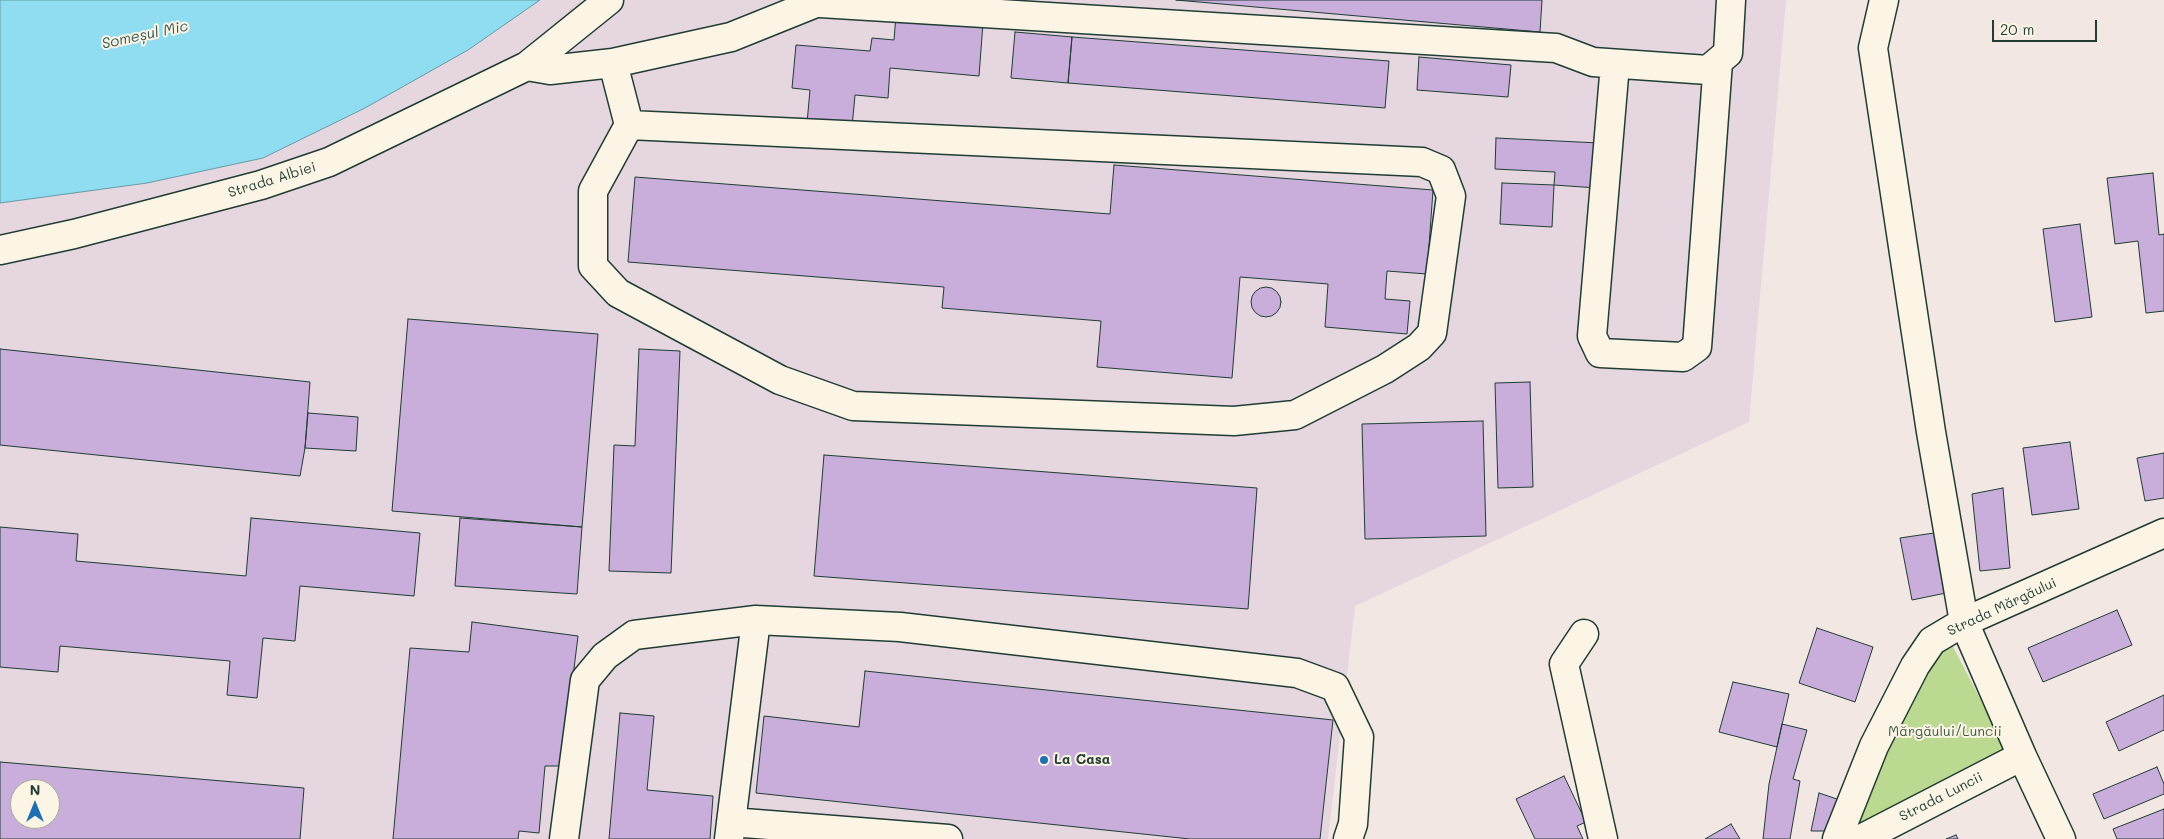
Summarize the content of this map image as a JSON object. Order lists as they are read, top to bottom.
{
  "streets": {
    "street": ["Strada Albiei", "Strada Mărgăului", "Strada Luncii"]
  },
  "water": ["Someșul Mic"],
  "parks": ["Mărgăului/Luncii"],
  "places": ["La Casa"],
  "scale_bar": "20 m",
  "north": "top"
}
